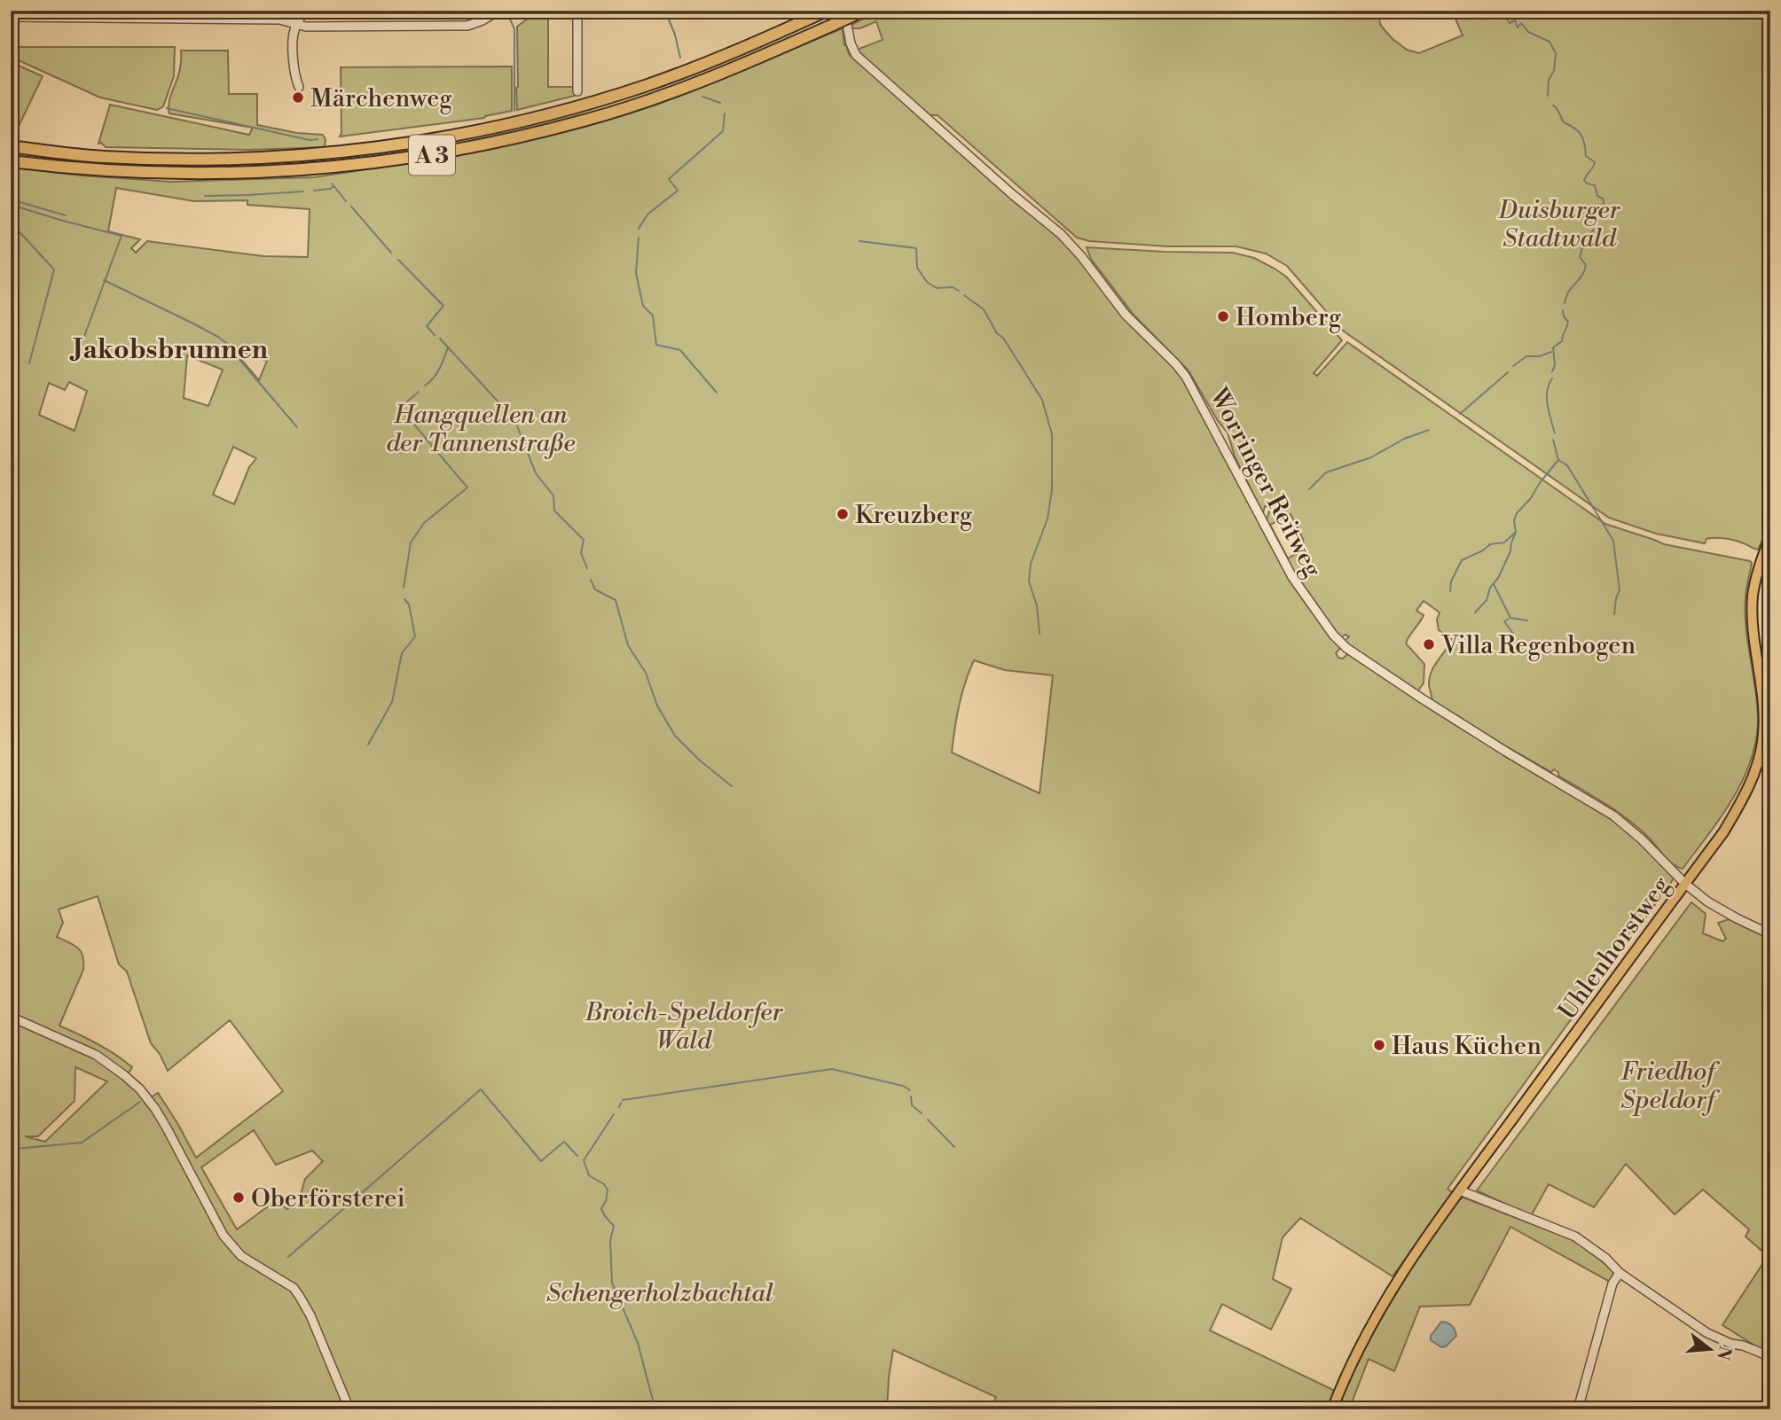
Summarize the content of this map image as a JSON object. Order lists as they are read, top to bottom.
{
  "streets": {
    "highway": ["A 3"],
    "main road": ["Uhlenhorstweg"],
    "street": ["Worringer Reitweg"]
  },
  "crossings": [
    ["Worringer Reitweg", "Uhlenhorstweg"]
  ],
  "districts": ["Jakobsbrunnen"],
  "parks": [
    "Duisburger Stadtwald",
    "Hangquellen an der Tannenstraße",
    "Broich-Speldorfer Wald",
    "Friedhof Speldorf",
    "Schengerholzbachtal"
  ],
  "places": [
    "Märchenweg",
    "Homberg",
    "Kreuzberg",
    "Villa Regenbogen",
    "Haus Küchen",
    "Oberförsterei"
  ],
  "north": "right"
}
